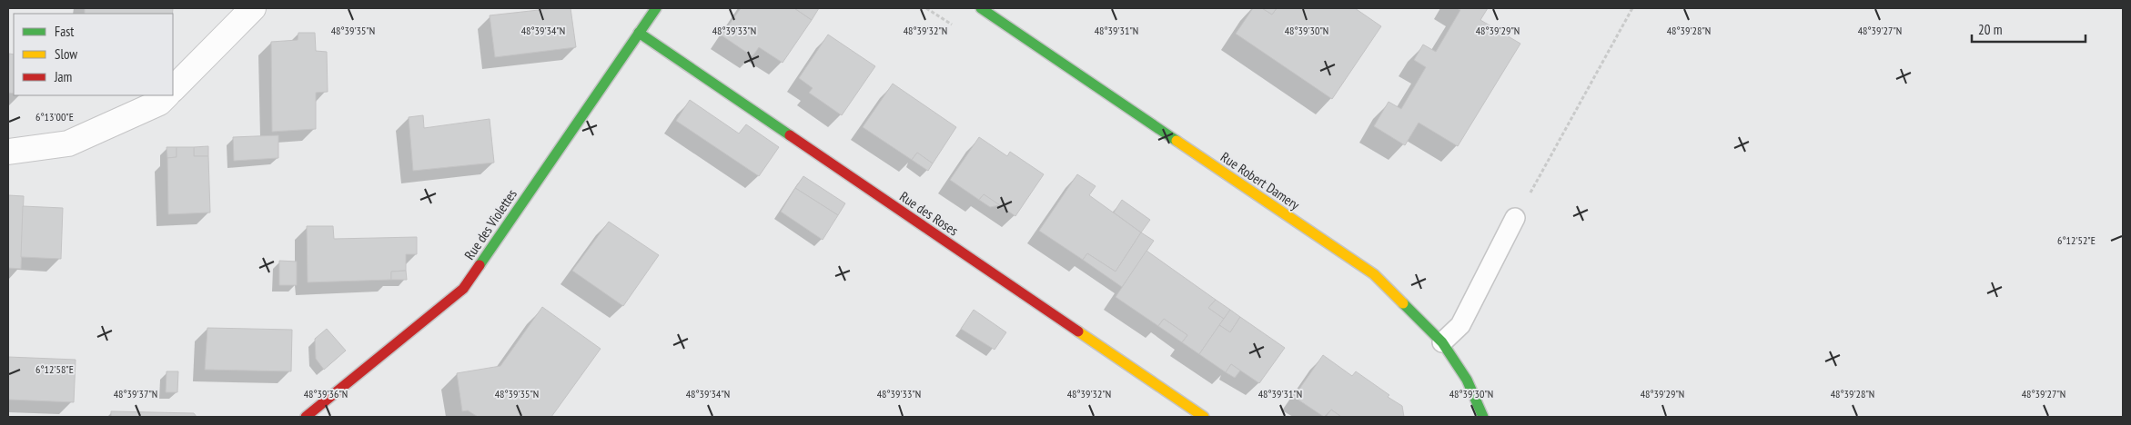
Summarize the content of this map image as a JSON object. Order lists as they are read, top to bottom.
{
  "streets": {
    "street": ["Rue Robert Damery", "Rue des Roses", "Rue des Violettes"]
  },
  "crossings": [
    ["Rue des Roses", "Rue des Violettes"]
  ],
  "legend": ["Fast", "Slow", "Jam"],
  "scale_bar": "20 m",
  "coordinates": [
    "48°39'35\"N",
    "48°39'34\"N",
    "48°39'33\"N",
    "48°39'32\"N",
    "48°39'31\"N",
    "48°39'30\"N",
    "48°39'29\"N",
    "48°39'28\"N",
    "48°39'27\"N",
    "6°13'00\"E",
    "6°12'52\"E",
    "6°12'58\"E",
    "48°39'37\"N",
    "48°39'36\"N"
  ]
}
